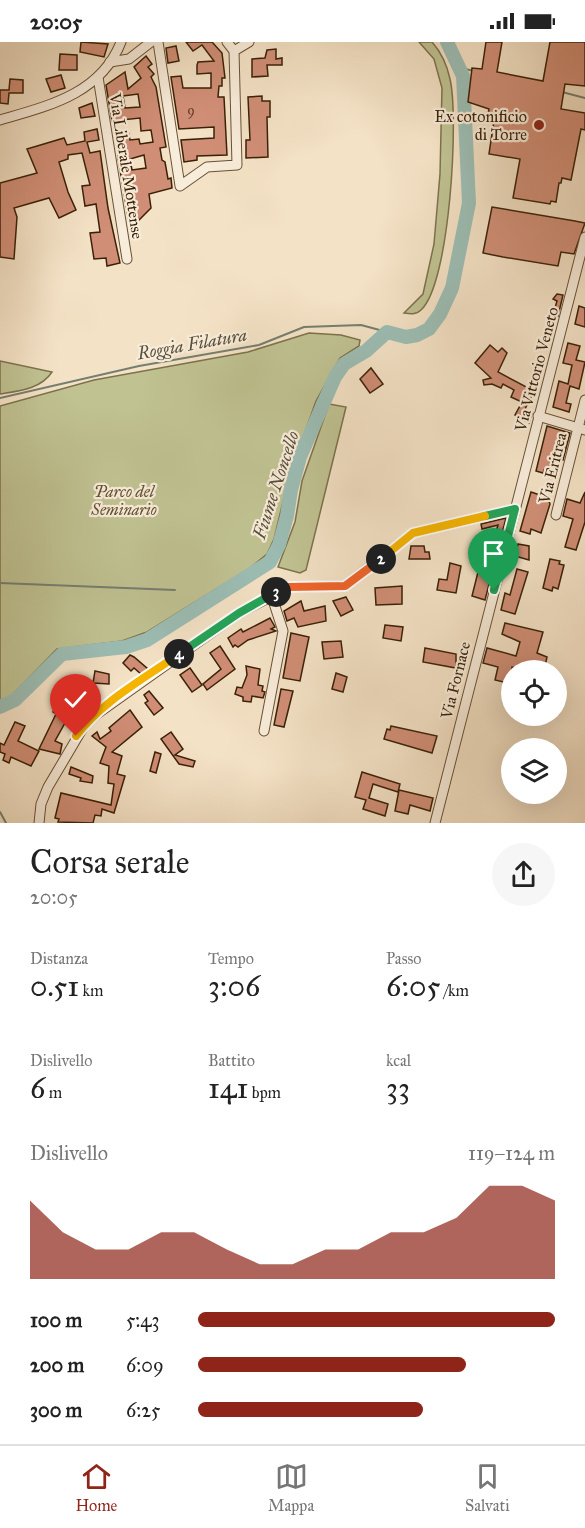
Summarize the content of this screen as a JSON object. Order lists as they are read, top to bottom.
{
  "streets": {
    "street": [
      "Via Liberale Mottense",
      "Via Vittorio Veneto",
      "Via Eritrea",
      "Via Fornace"
    ]
  },
  "crossings": [
    ["Via Vittorio Veneto", "Via Eritrea"],
    ["Via Vittorio Veneto", "Via Fornace"]
  ],
  "water": ["Roggia Filatura", "Fiume Noncello"],
  "parks": ["Parco del Seminario"],
  "places": ["Ex cotonificio di Torre"],
  "house_numbers": ["9"],
  "page": {
    "status": "20:05",
    "pins": ["2", "3", "4"],
    "heading": ["Corsa serale", "20:05"],
    "stats": [
      ["Distanza", "0.51 km"],
      ["Tempo", "3:06"],
      ["Passo", "6:05 /km"],
      ["Dislivello", "6 m"],
      ["Battito", "141 bpm"],
      ["kcal", "33"]
    ],
    "chart": ["Dislivello", "119–124 m"],
    "list": [
      {
        "name": "100 m",
        "note": "5:43"
      },
      {
        "name": "200 m",
        "note": "6:09"
      },
      {
        "name": "300 m",
        "note": "6:25"
      }
    ],
    "tabs": ["Home", "Mappa", "Salvati"]
  }
}
